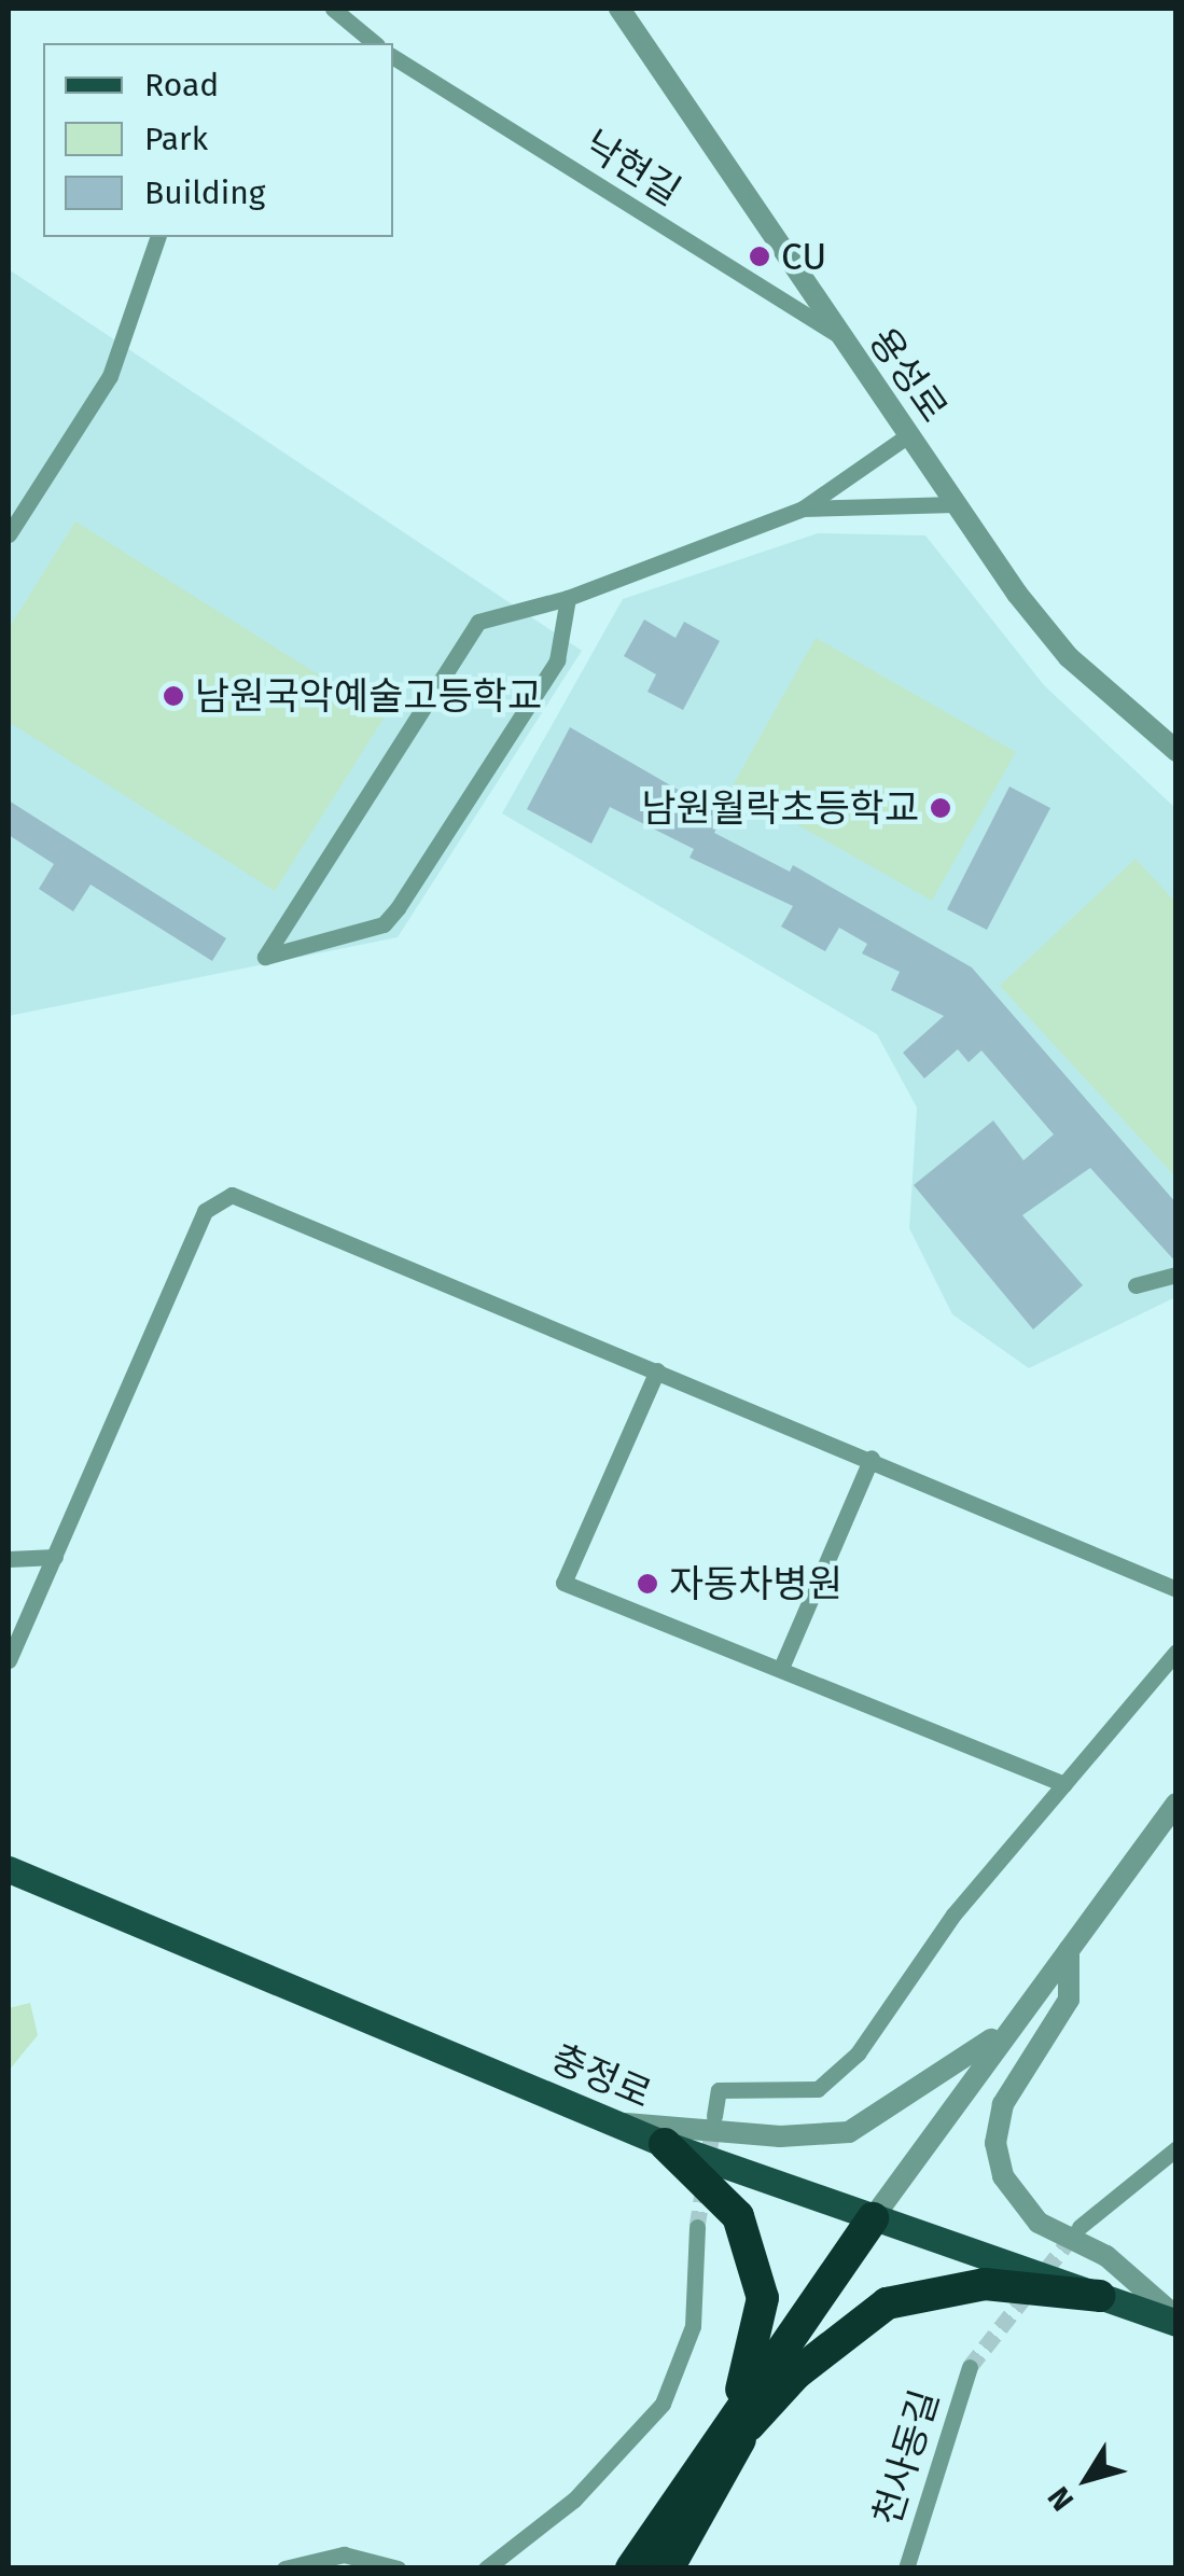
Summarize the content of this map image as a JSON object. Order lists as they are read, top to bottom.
{
  "streets": {
    "main road": ["충정로"],
    "street": ["낙현길", "용성로", "천사동길"]
  },
  "crossings": [
    ["낙현길", "용성로"]
  ],
  "places": [
    "CU",
    "남원국악예술고등학교",
    "남원월락초등학교",
    "자동차병원"
  ],
  "legend": ["Road", "Park", "Building"],
  "north": "bottom left"
}
